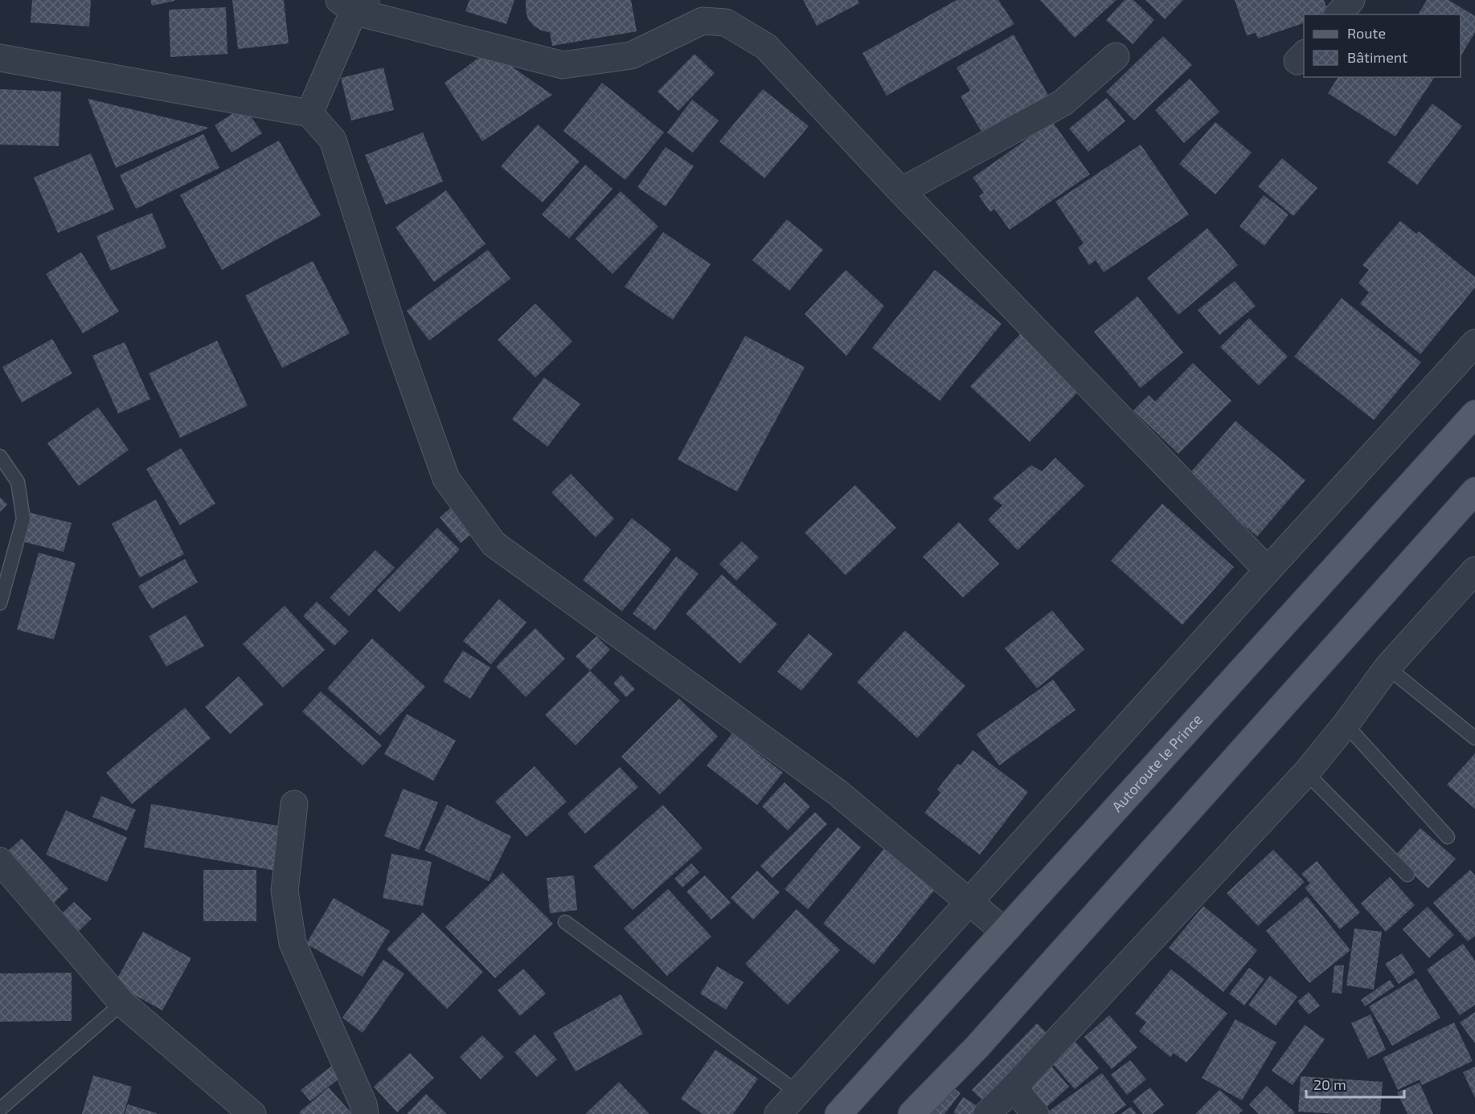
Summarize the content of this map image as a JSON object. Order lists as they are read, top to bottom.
{
  "streets": {
    "main road": ["Autoroute le Prince"]
  },
  "legend": ["Route", "Bâtiment"],
  "scale_bar": "20 m"
}
